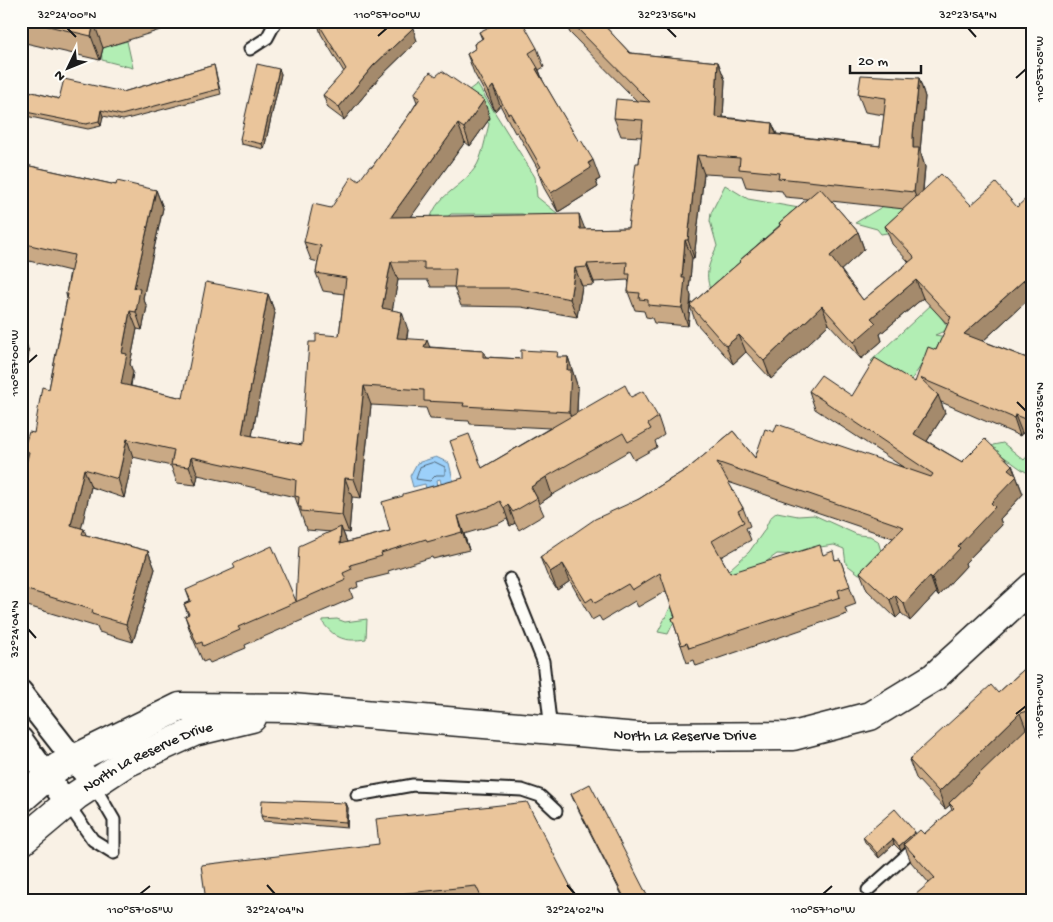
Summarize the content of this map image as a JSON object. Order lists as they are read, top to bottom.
{
  "streets": {
    "street": ["North La Reserve Drive"]
  },
  "scale_bar": "20 m",
  "north": "bottom left",
  "coordinates": [
    "32°24'00\"N",
    "110°57'00\"W",
    "32°23'56\"N",
    "32°23'54\"N",
    "110°57'05\"W",
    "32°24'04\"N",
    "110°57'10\"W",
    "32°24'02\"N"
  ]
}
